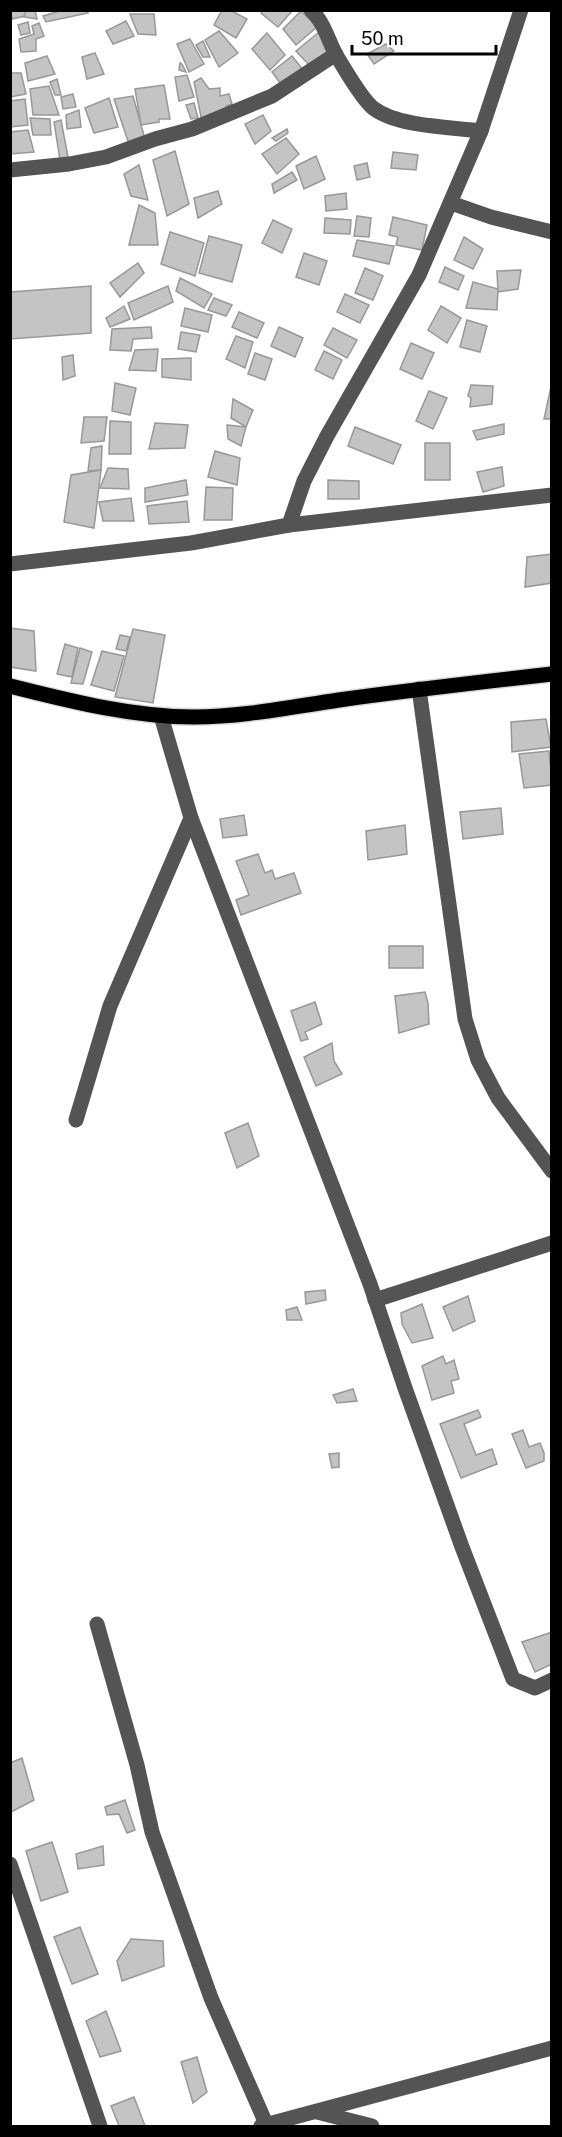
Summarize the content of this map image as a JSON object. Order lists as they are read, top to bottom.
{
  "scale_bar": "50 m"
}
